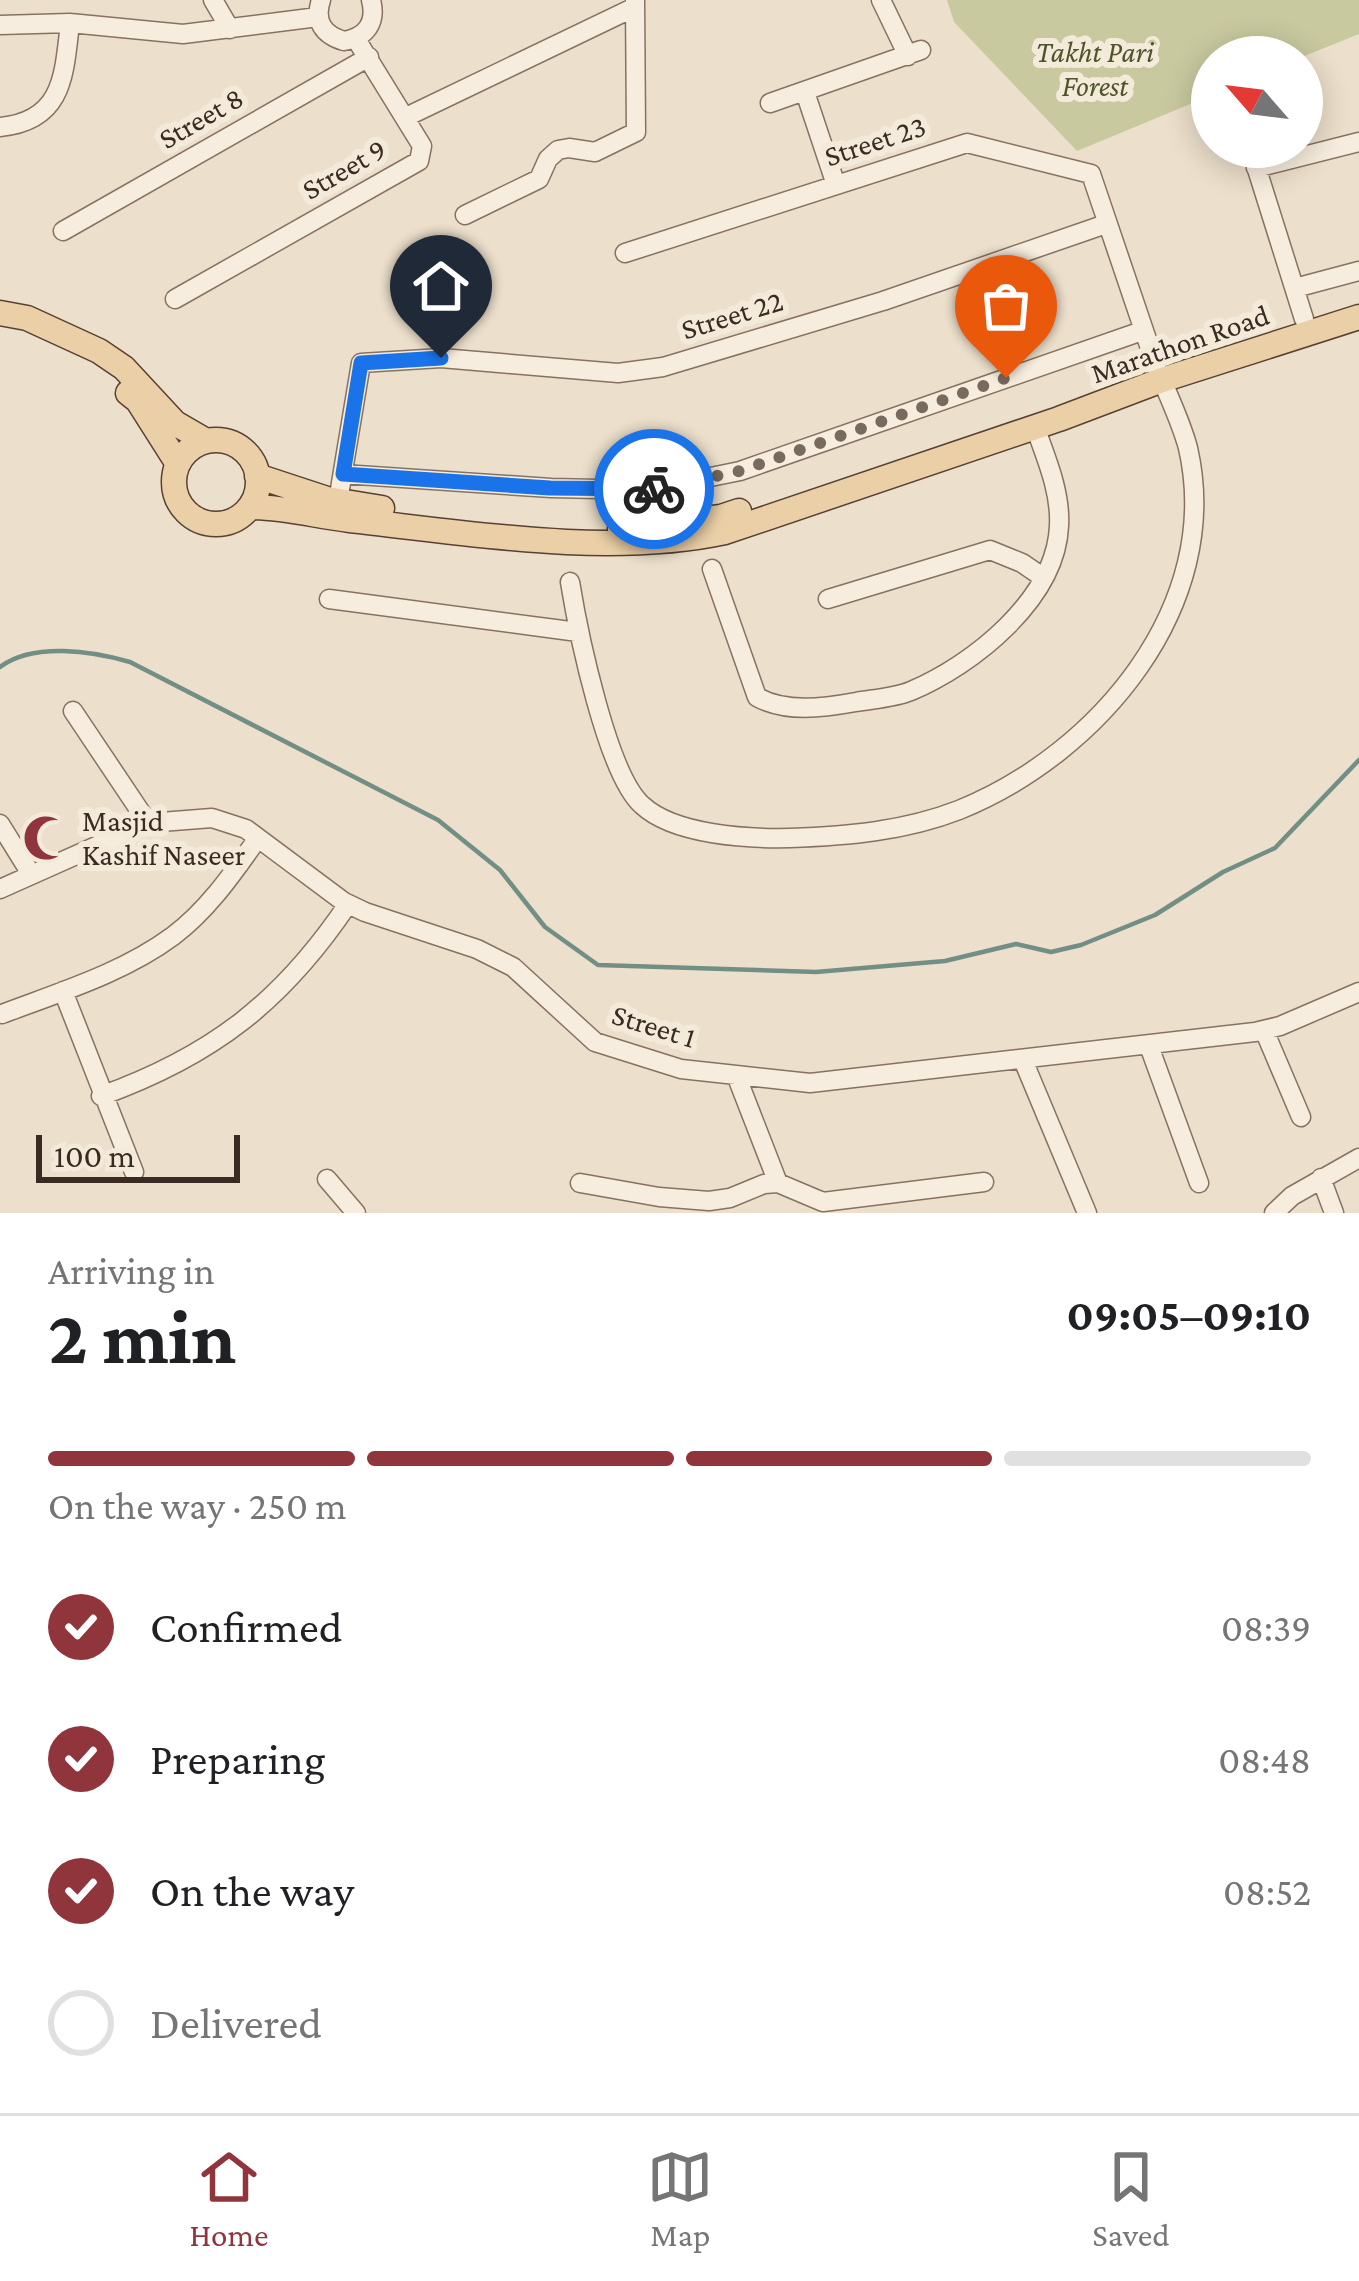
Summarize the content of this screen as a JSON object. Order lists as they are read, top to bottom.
{
  "streets": {
    "main road": ["Marathon Road"],
    "street": [
      "Street 8",
      "Street 23",
      "Street 9",
      "Street 22",
      "Street 1"
    ]
  },
  "crossings": [
    ["Street 8", "Street 9"],
    ["Street 23", "Street 22"],
    ["Street 23", "Marathon Road"]
  ],
  "parks": ["Takht Pari Forest"],
  "places": {
    "mosque": ["Masjid Kashif Naseer"]
  },
  "scale_bar": "100 m",
  "north": "top left",
  "page": {
    "scale": "100 m",
    "heading": ["2 min", "Arriving in", "09:05–09:10"],
    "bar": "On the way · 250 m",
    "list": [
      ["Confirmed", "08:39"],
      ["Preparing", "08:48"],
      ["On the way", "08:52"],
      "Delivered"
    ],
    "tabs": ["Home", "Map", "Saved"]
  }
}
